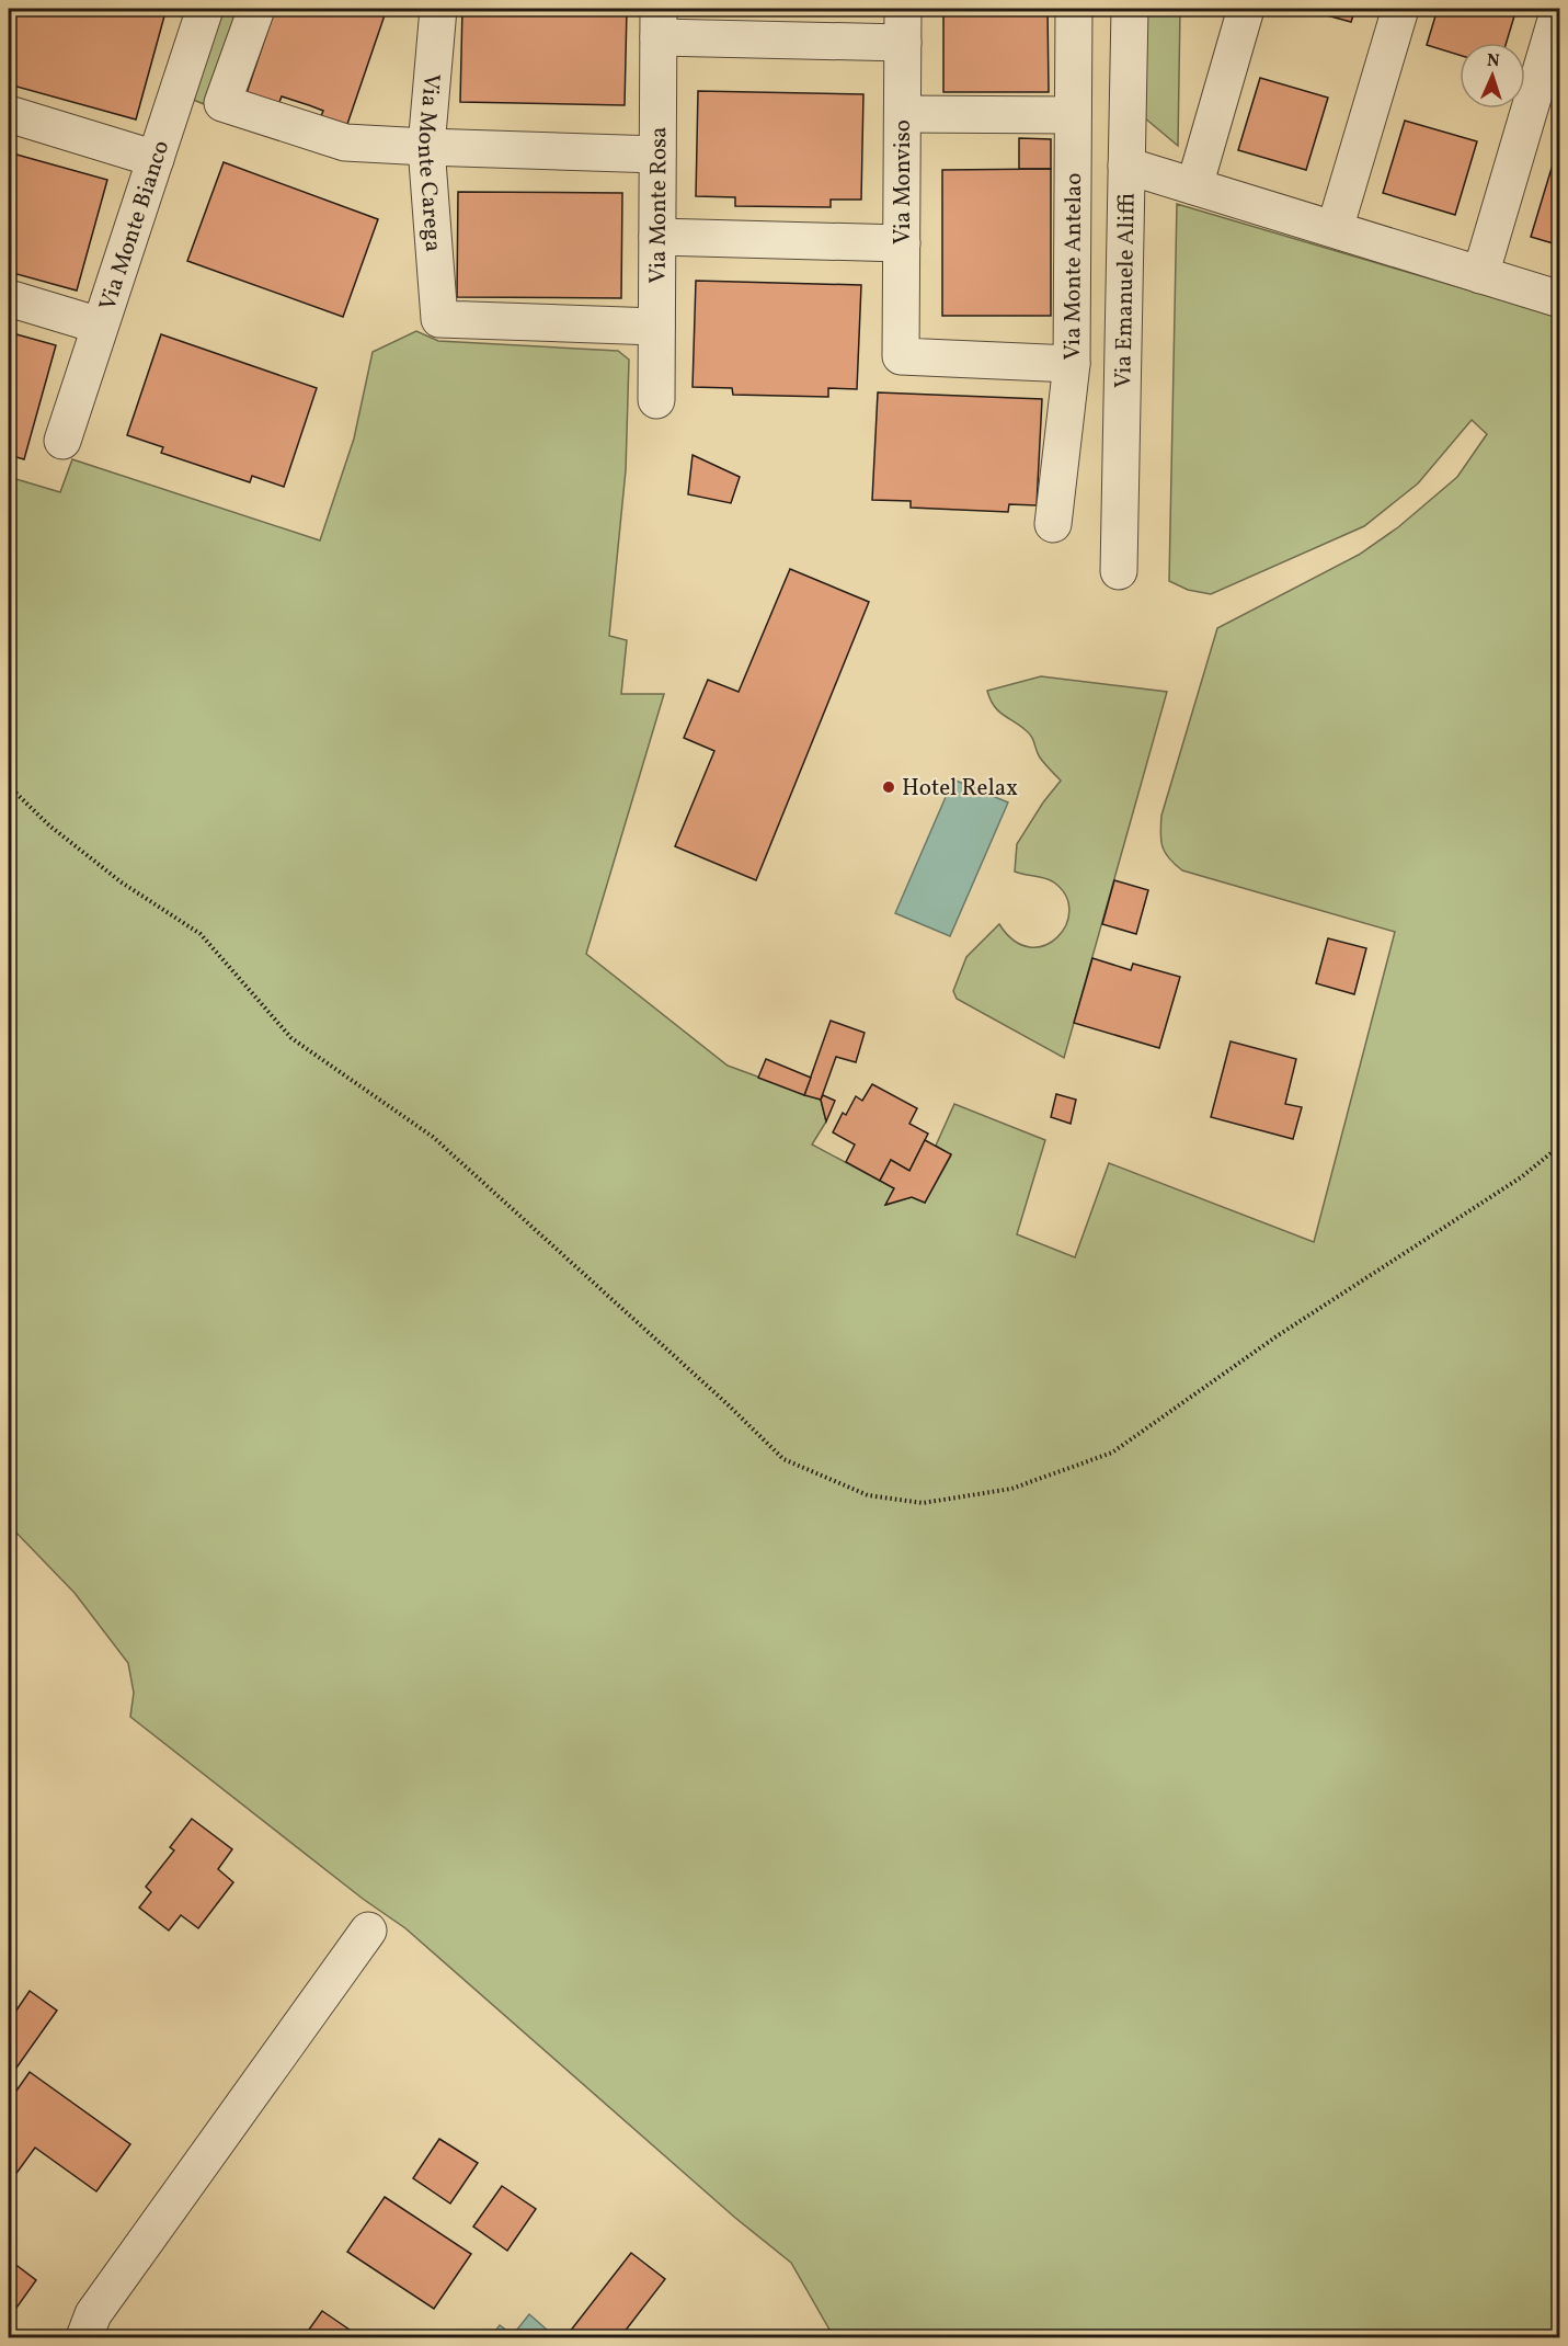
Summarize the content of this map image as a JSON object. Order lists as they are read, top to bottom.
{
  "streets": {
    "street": [
      "Via Monte Carega",
      "Via Monviso",
      "Via Monte Rosa",
      "Via Monte Bianco",
      "Via Monte Antelao",
      "Via Emanuele Aliffi"
    ]
  },
  "crossings": [
    ["Via Monte Carega", "Via Monte Rosa"],
    ["Via Monviso", "Via Monte Antelao"]
  ],
  "places": ["Hotel Relax"],
  "north": "top"
}
